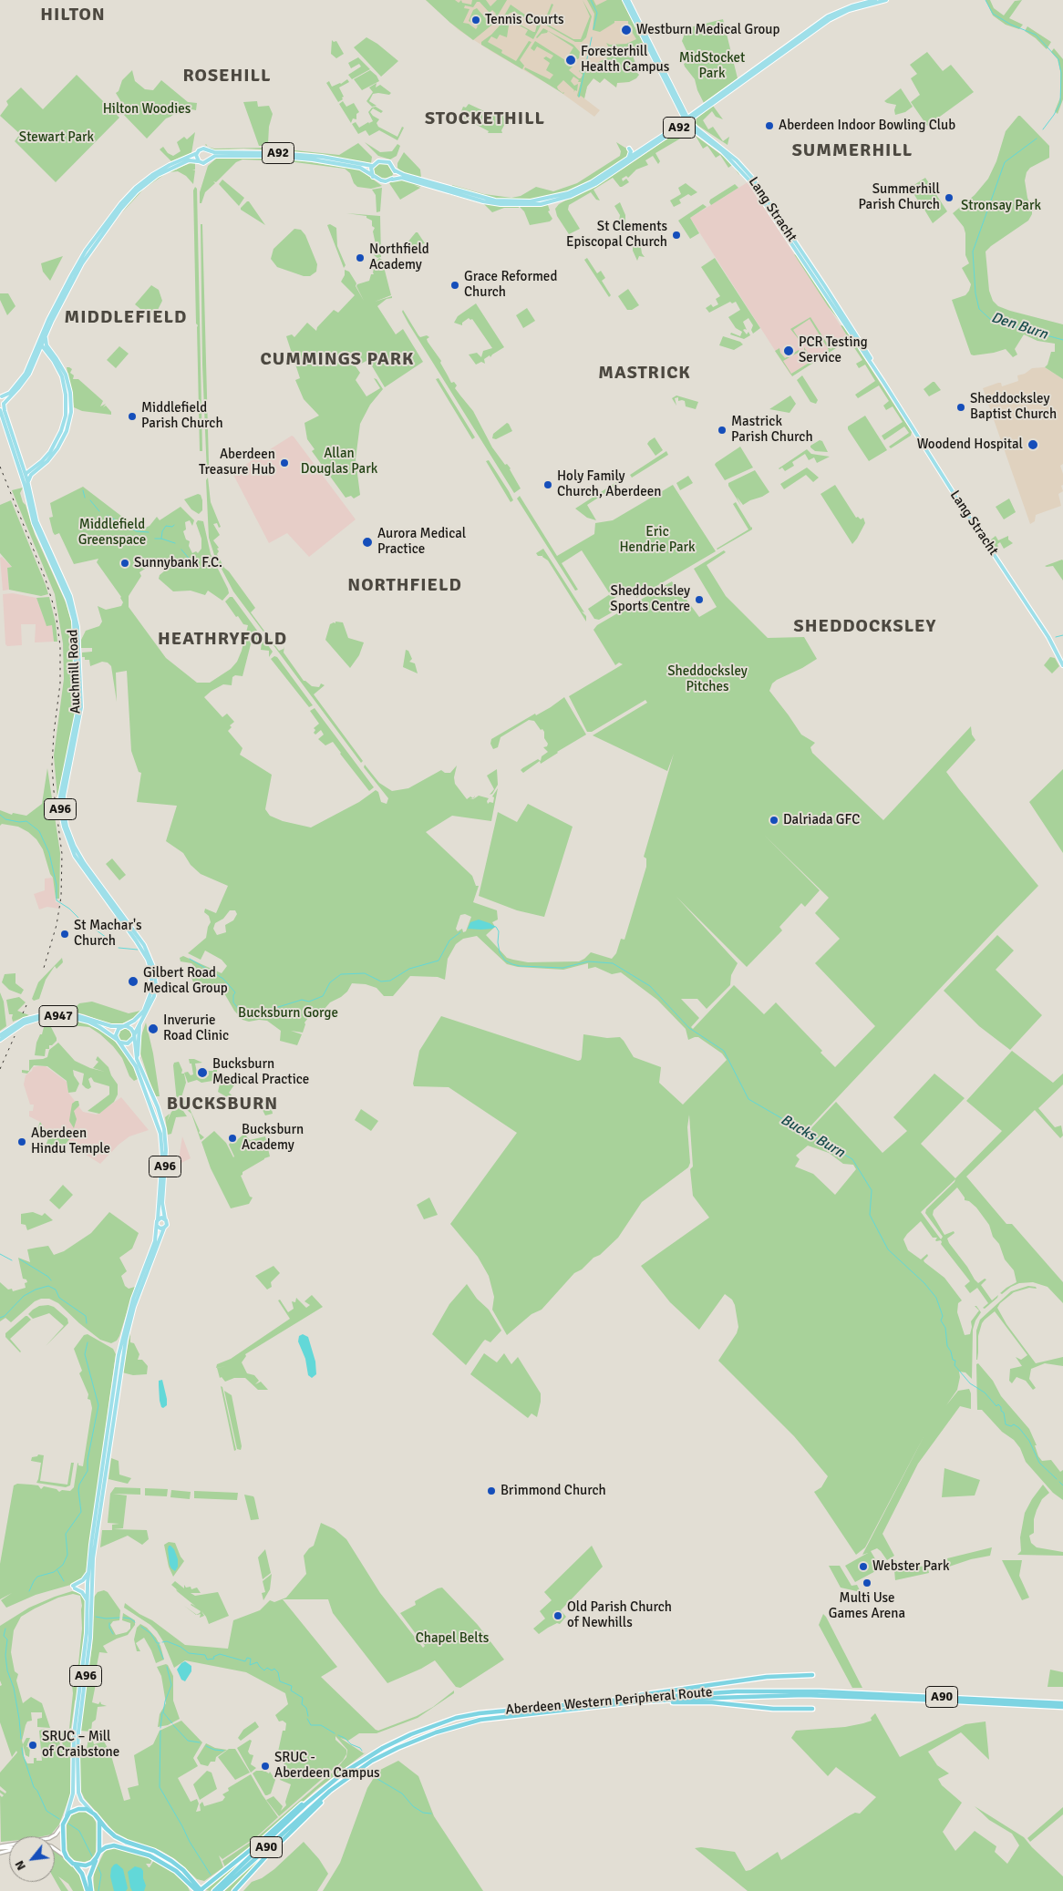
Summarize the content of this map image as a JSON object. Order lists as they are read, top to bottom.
{
  "streets": {
    "highway": ["A96", "A90", "Aberdeen Western Peripheral Route"],
    "main road": [
      "A92",
      "Lang Stracht",
      "Auchmill Road",
      "A947"
    ]
  },
  "crossings": [
    ["A92", "Lang Stracht"],
    ["A92", "A96"],
    ["Auchmill Road", "A96"],
    ["Auchmill Road", "A947"],
    ["A96", "A947"],
    ["A90", "Aberdeen Western Peripheral Route"]
  ],
  "districts": [
    "HILTON",
    "ROSEHILL",
    "STOCKETHILL",
    "SUMMERHILL",
    "MIDDLEFIELD",
    "CUMMINGS PARK",
    "MASTRICK",
    "NORTHFIELD",
    "SHEDDOCKSLEY",
    "HEATHRYFOLD",
    "BUCKSBURN"
  ],
  "water": ["Den Burn", "Bucks Burn"],
  "parks": [
    "MidStocket Park",
    "Hilton Woodies",
    "Stewart Park",
    "Stronsay Park",
    "Allan Douglas Park",
    "Middlefield Greenspace",
    "Eric Hendrie Park",
    "Sheddocksley Pitches",
    "Bucksburn Gorge",
    "Chapel Belts"
  ],
  "places": [
    "Tennis Courts",
    "Westburn Medical Group",
    "Foresterhill Health Campus",
    "Aberdeen Indoor Bowling Club",
    "Summerhill Parish Church",
    "St Clements Episcopal Church",
    "Northfield Academy",
    "Grace Reformed Church",
    "PCR Testing Service",
    "Sheddocksley Baptist Church",
    "Middlefield Parish Church",
    "Mastrick Parish Church",
    "Woodend Hospital",
    "Aberdeen Treasure Hub",
    "Holy Family Church, Aberdeen",
    "Aurora Medical Practice",
    "Sunnybank F.C.",
    "Sheddocksley Sports Centre",
    "Dalriada GFC",
    "St Machar's Church",
    "Gilbert Road Medical Group",
    "Inverurie Road Clinic",
    "Bucksburn Medical Practice",
    "Bucksburn Academy",
    "Aberdeen Hindu Temple",
    "Brimmond Church",
    "Webster Park",
    "Multi Use Games Arena",
    "Old Parish Church of Newhills",
    "SRUC – Mill of Craibstone",
    "SRUC - Aberdeen Campus"
  ],
  "north": "bottom left"
}
